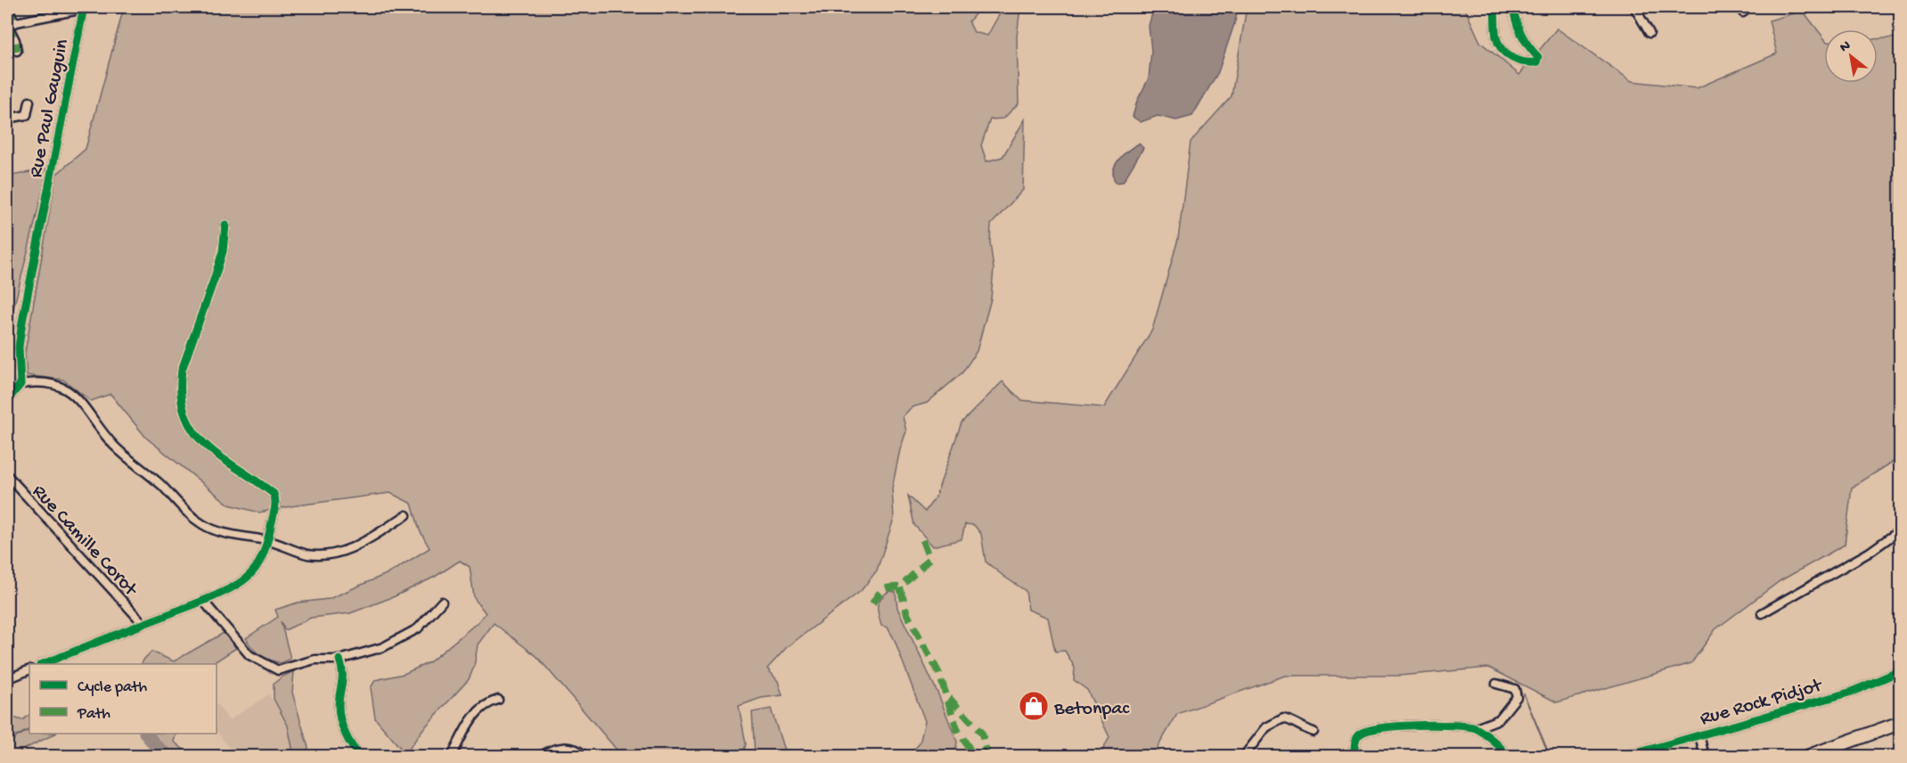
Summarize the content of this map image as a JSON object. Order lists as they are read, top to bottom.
{
  "streets": {
    "street": ["Rue Paul Gauguin", "Rue Camille Corot", "Rue Rock Pidjot"]
  },
  "places": {
    "shop": ["Betonpac"]
  },
  "legend": ["Cycle path", "Path"],
  "north": "top left"
}
